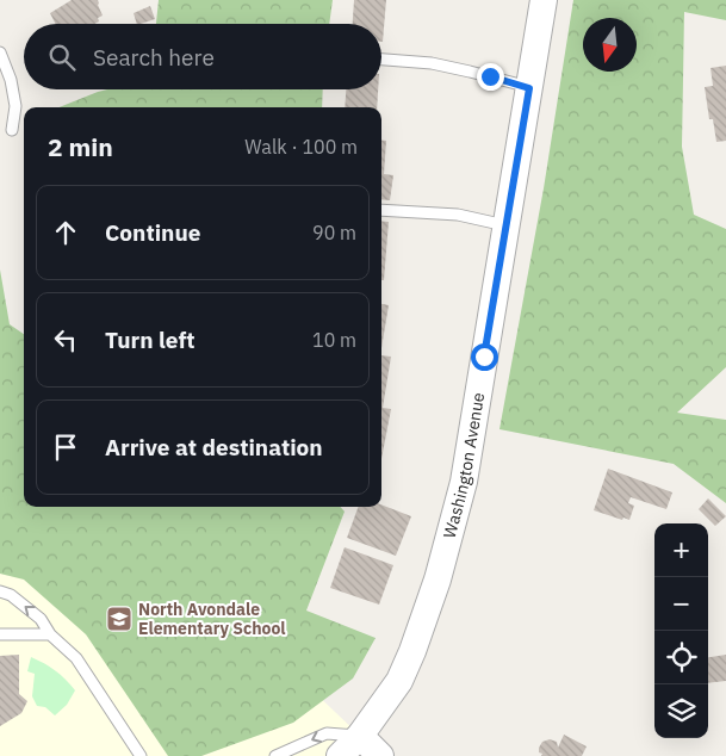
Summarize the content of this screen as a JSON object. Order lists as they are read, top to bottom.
{
  "streets": {
    "street": ["Washington Avenue"]
  },
  "places": {
    "school or university": ["North Avondale Elementary School"]
  },
  "north": "bottom",
  "page": {
    "search": "Search here",
    "heading": ["2 min", "Walk · 100 m"],
    "list": [
      ["Continue", "90 m"],
      ["Turn left", "10 m"],
      "Arrive at destination"
    ],
    "map_buttons": ["+", "−"]
  }
}
